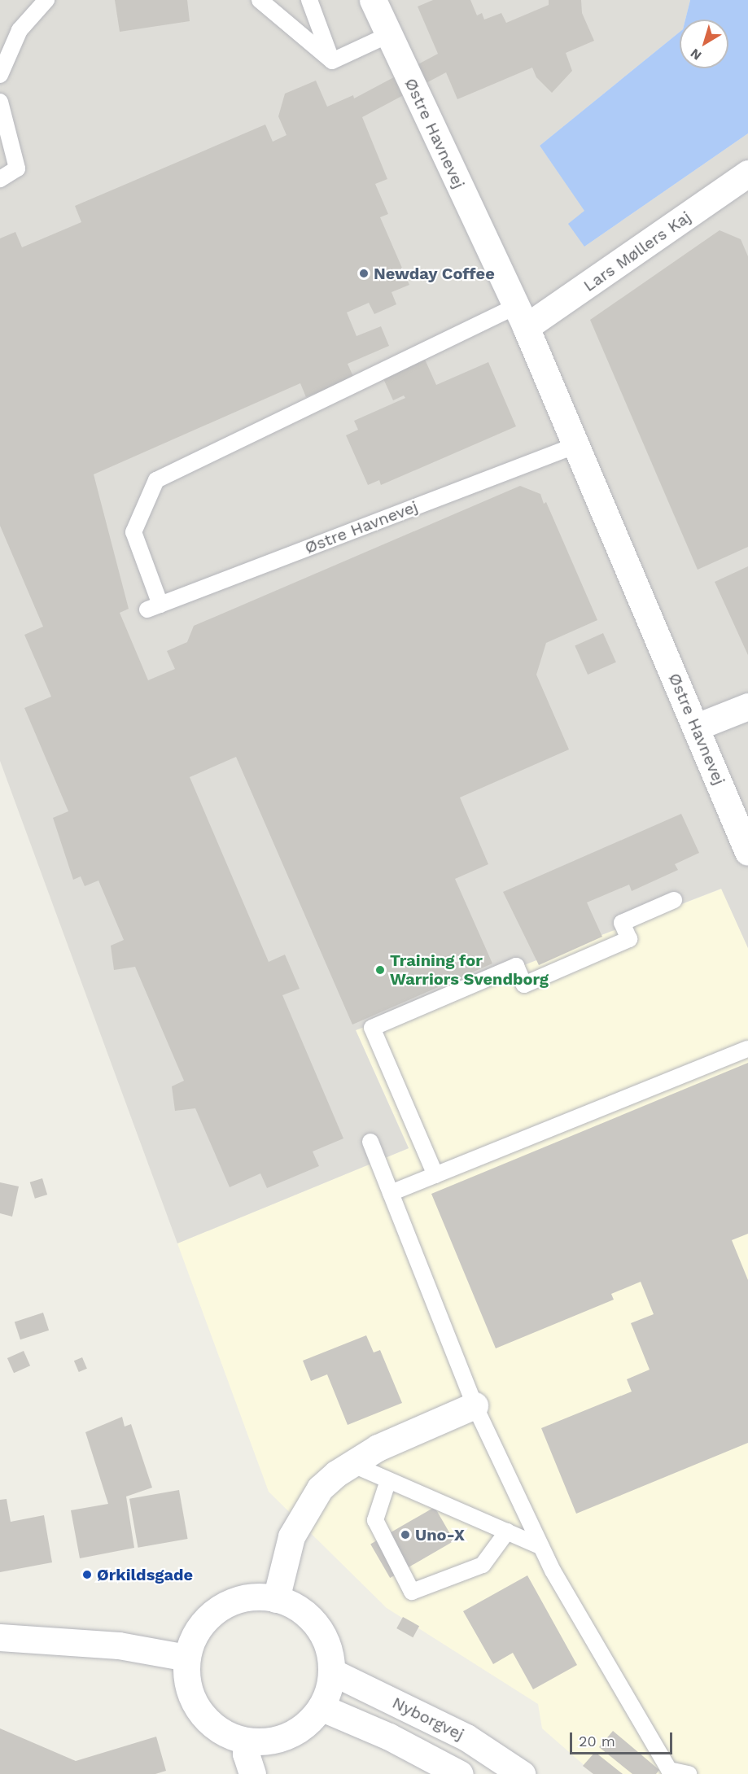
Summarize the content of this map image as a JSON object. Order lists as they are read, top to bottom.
{
  "streets": {
    "street": ["Østre Havnevej", "Lars Møllers Kaj", "Nyborgvej"]
  },
  "crossings": [
    ["Østre Havnevej", "Lars Møllers Kaj"]
  ],
  "places": [
    "Newday Coffee",
    "Training for Warriors Svendborg",
    "Uno-X",
    "Ørkildsgade"
  ],
  "scale_bar": "20 m",
  "north": "bottom left"
}
